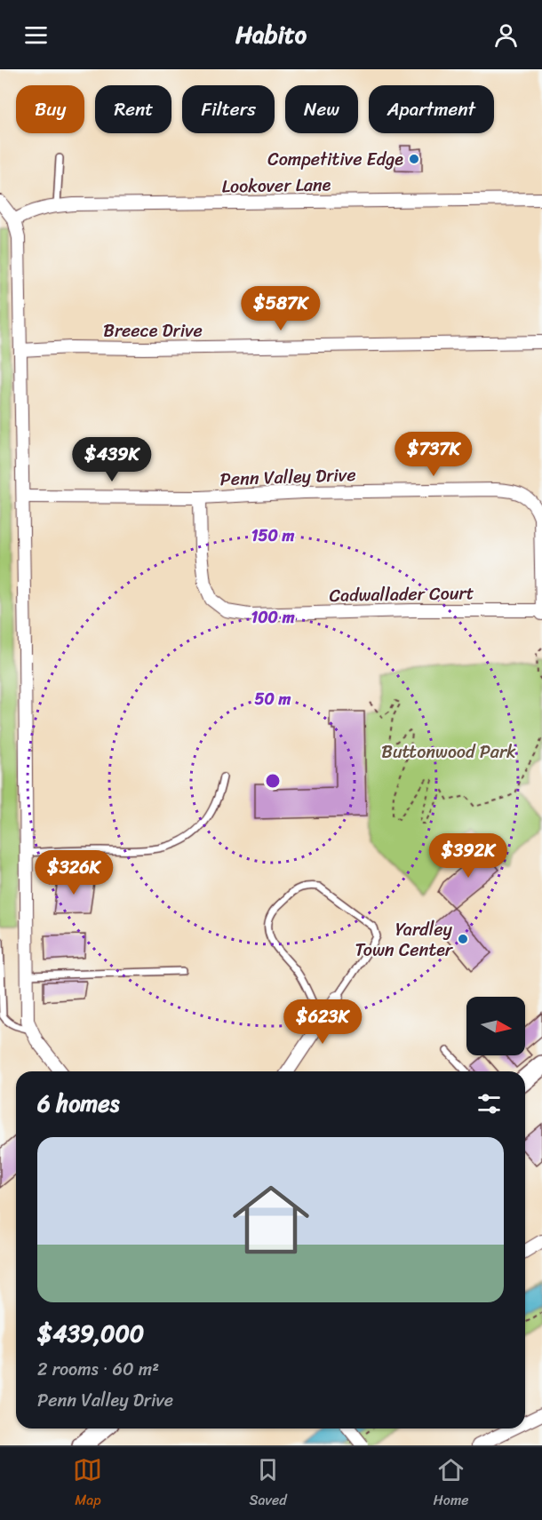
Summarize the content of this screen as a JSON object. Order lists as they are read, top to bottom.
{
  "streets": {
    "street": [
      "Lookover Lane",
      "Breece Drive",
      "Penn Valley Drive",
      "Cadwallader Court"
    ]
  },
  "crossings": [
    ["Penn Valley Drive", "Cadwallader Court"]
  ],
  "parks": ["Buttonwood Park"],
  "places": ["Competitive Edge", "Yardley Town Center"],
  "north": "right",
  "page": {
    "header": "Habito",
    "chip": [
      "Buy",
      "Rent",
      "Filters",
      "New",
      "Apartment"
    ],
    "price": [
      "$587K",
      "$737K",
      "$439K",
      "$392K",
      "$326K",
      "$623K"
    ],
    "heading": "6 homes",
    "list": [
      {
        "name": "$439,000",
        "note": "2 rooms · 60 m² · Penn Valley Drive"
      }
    ],
    "tabs": ["Map", "Saved", "Home"]
  },
  "rings": ["150 m", "100 m", "50 m"]
}
